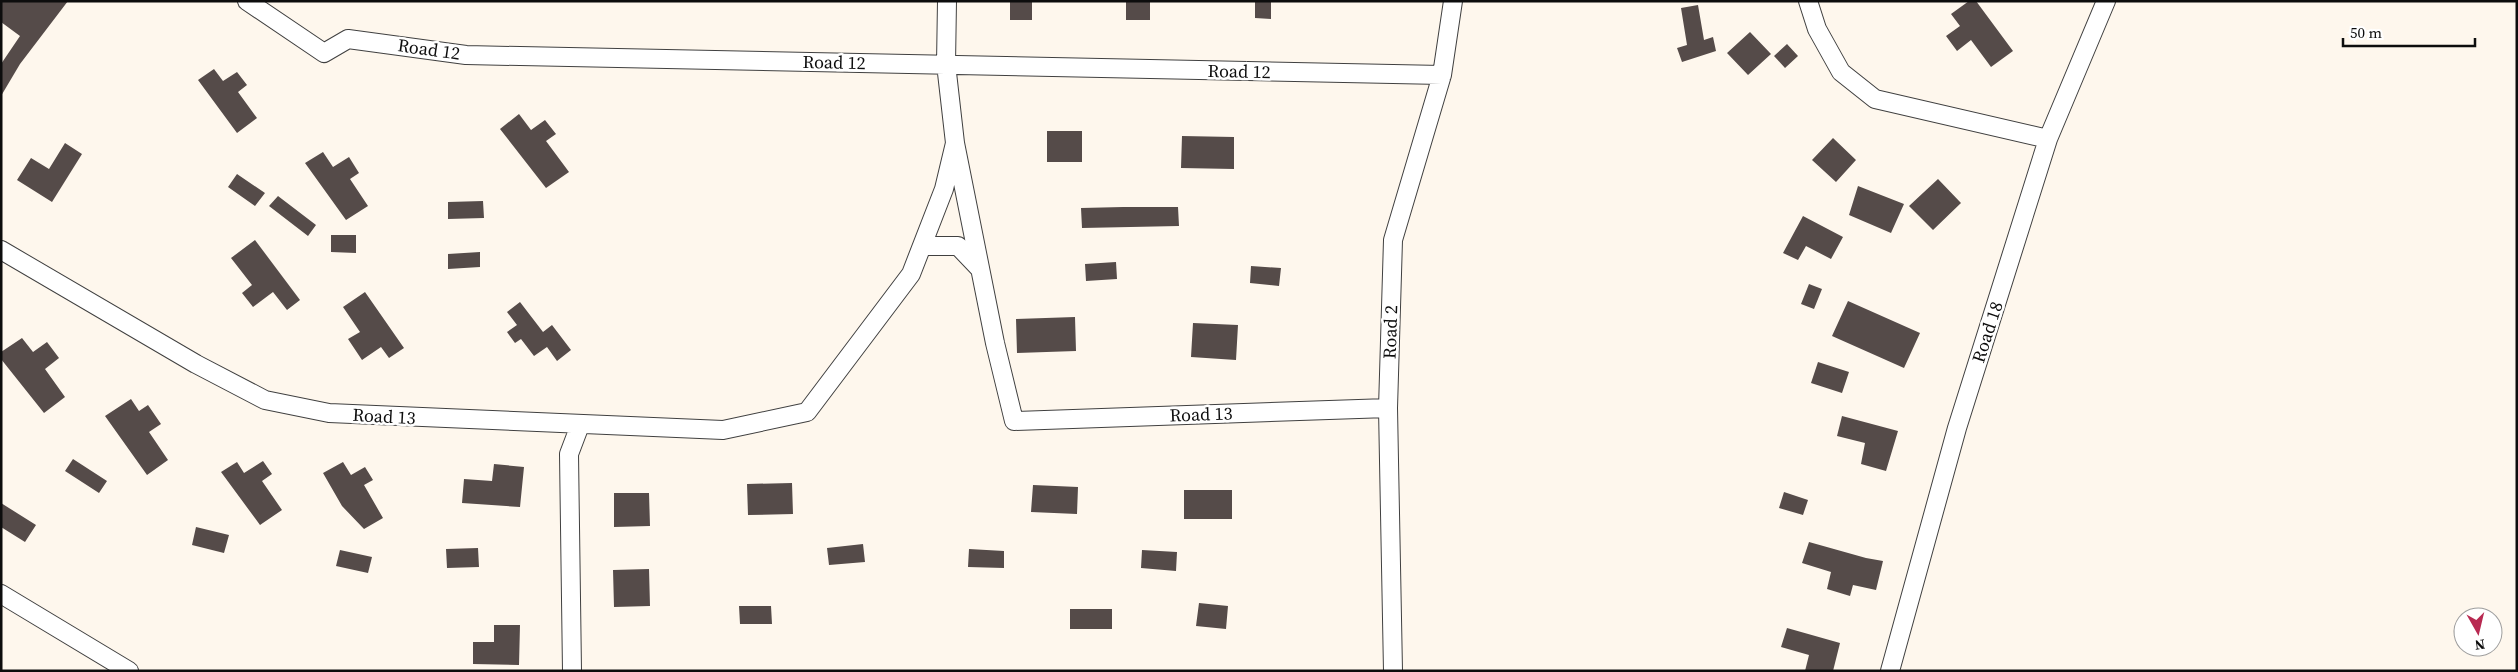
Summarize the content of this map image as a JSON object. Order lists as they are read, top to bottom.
{
  "streets": {
    "street": [
      "Road 12",
      "Road 2",
      "Road 18",
      "Road 13"
    ]
  },
  "crossings": [
    ["Road 12", "Road 2"],
    ["Road 2", "Road 13"]
  ],
  "scale_bar": "50 m",
  "north": "bottom"
}
